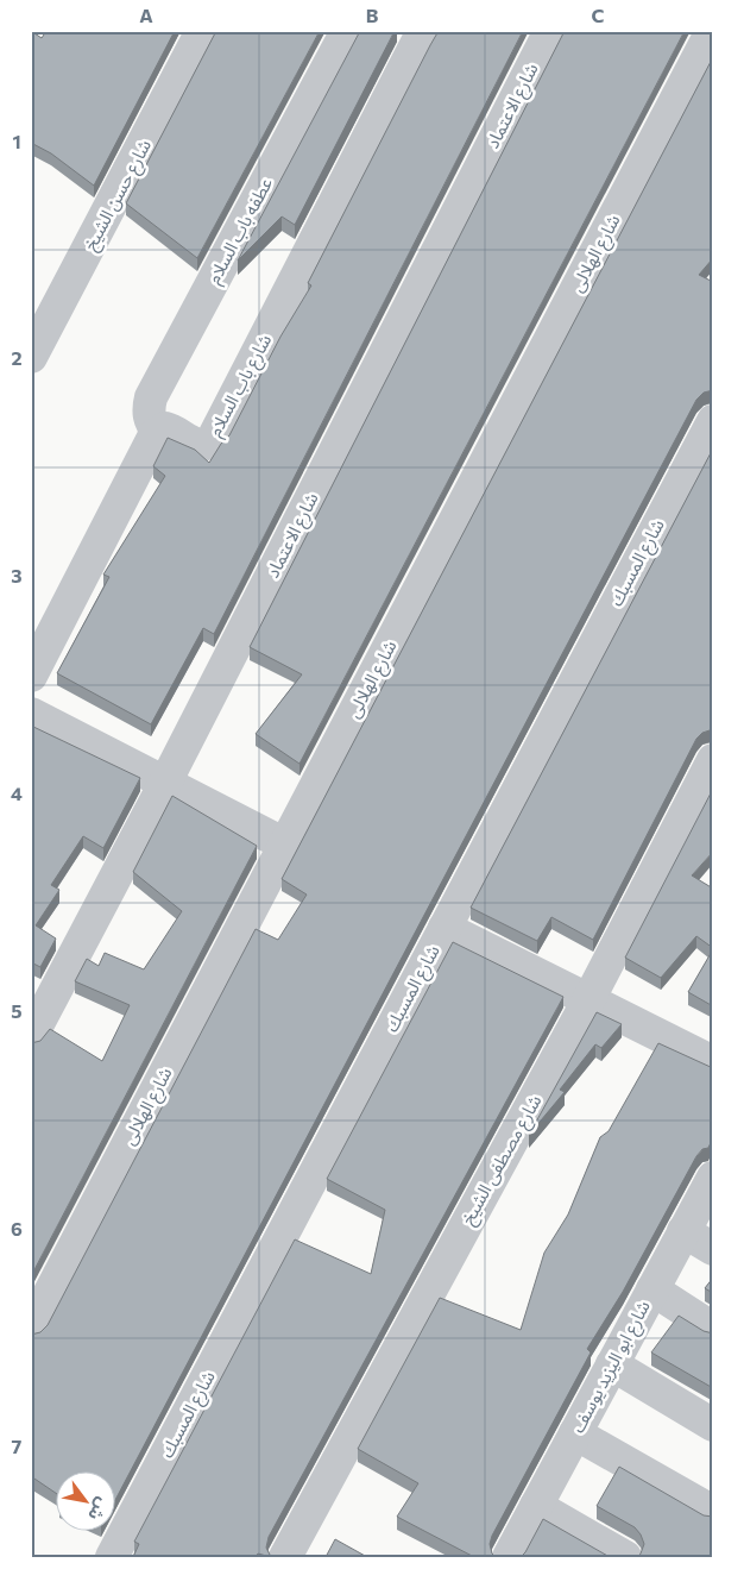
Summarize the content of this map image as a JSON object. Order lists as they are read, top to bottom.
{
  "streets": {
    "street": [
      "شارع الاعتماد",
      "شارع حسن الشيخ",
      "عطفه باب السلام",
      "شارع الهلالى",
      "شارع باب السلام",
      "شارع المسبك",
      "شارع مصطفى الشيخ",
      "شارع ابو اليزيد يوسف"
    ]
  },
  "crossings": [
    ["عطفه باب السلام", "شارع باب السلام"]
  ],
  "north": "bottom right",
  "grid": {
    "columns": ["A", "B", "C"],
    "rows": [
      "1",
      "2",
      "3",
      "4",
      "5",
      "6",
      "7"
    ]
  }
}
